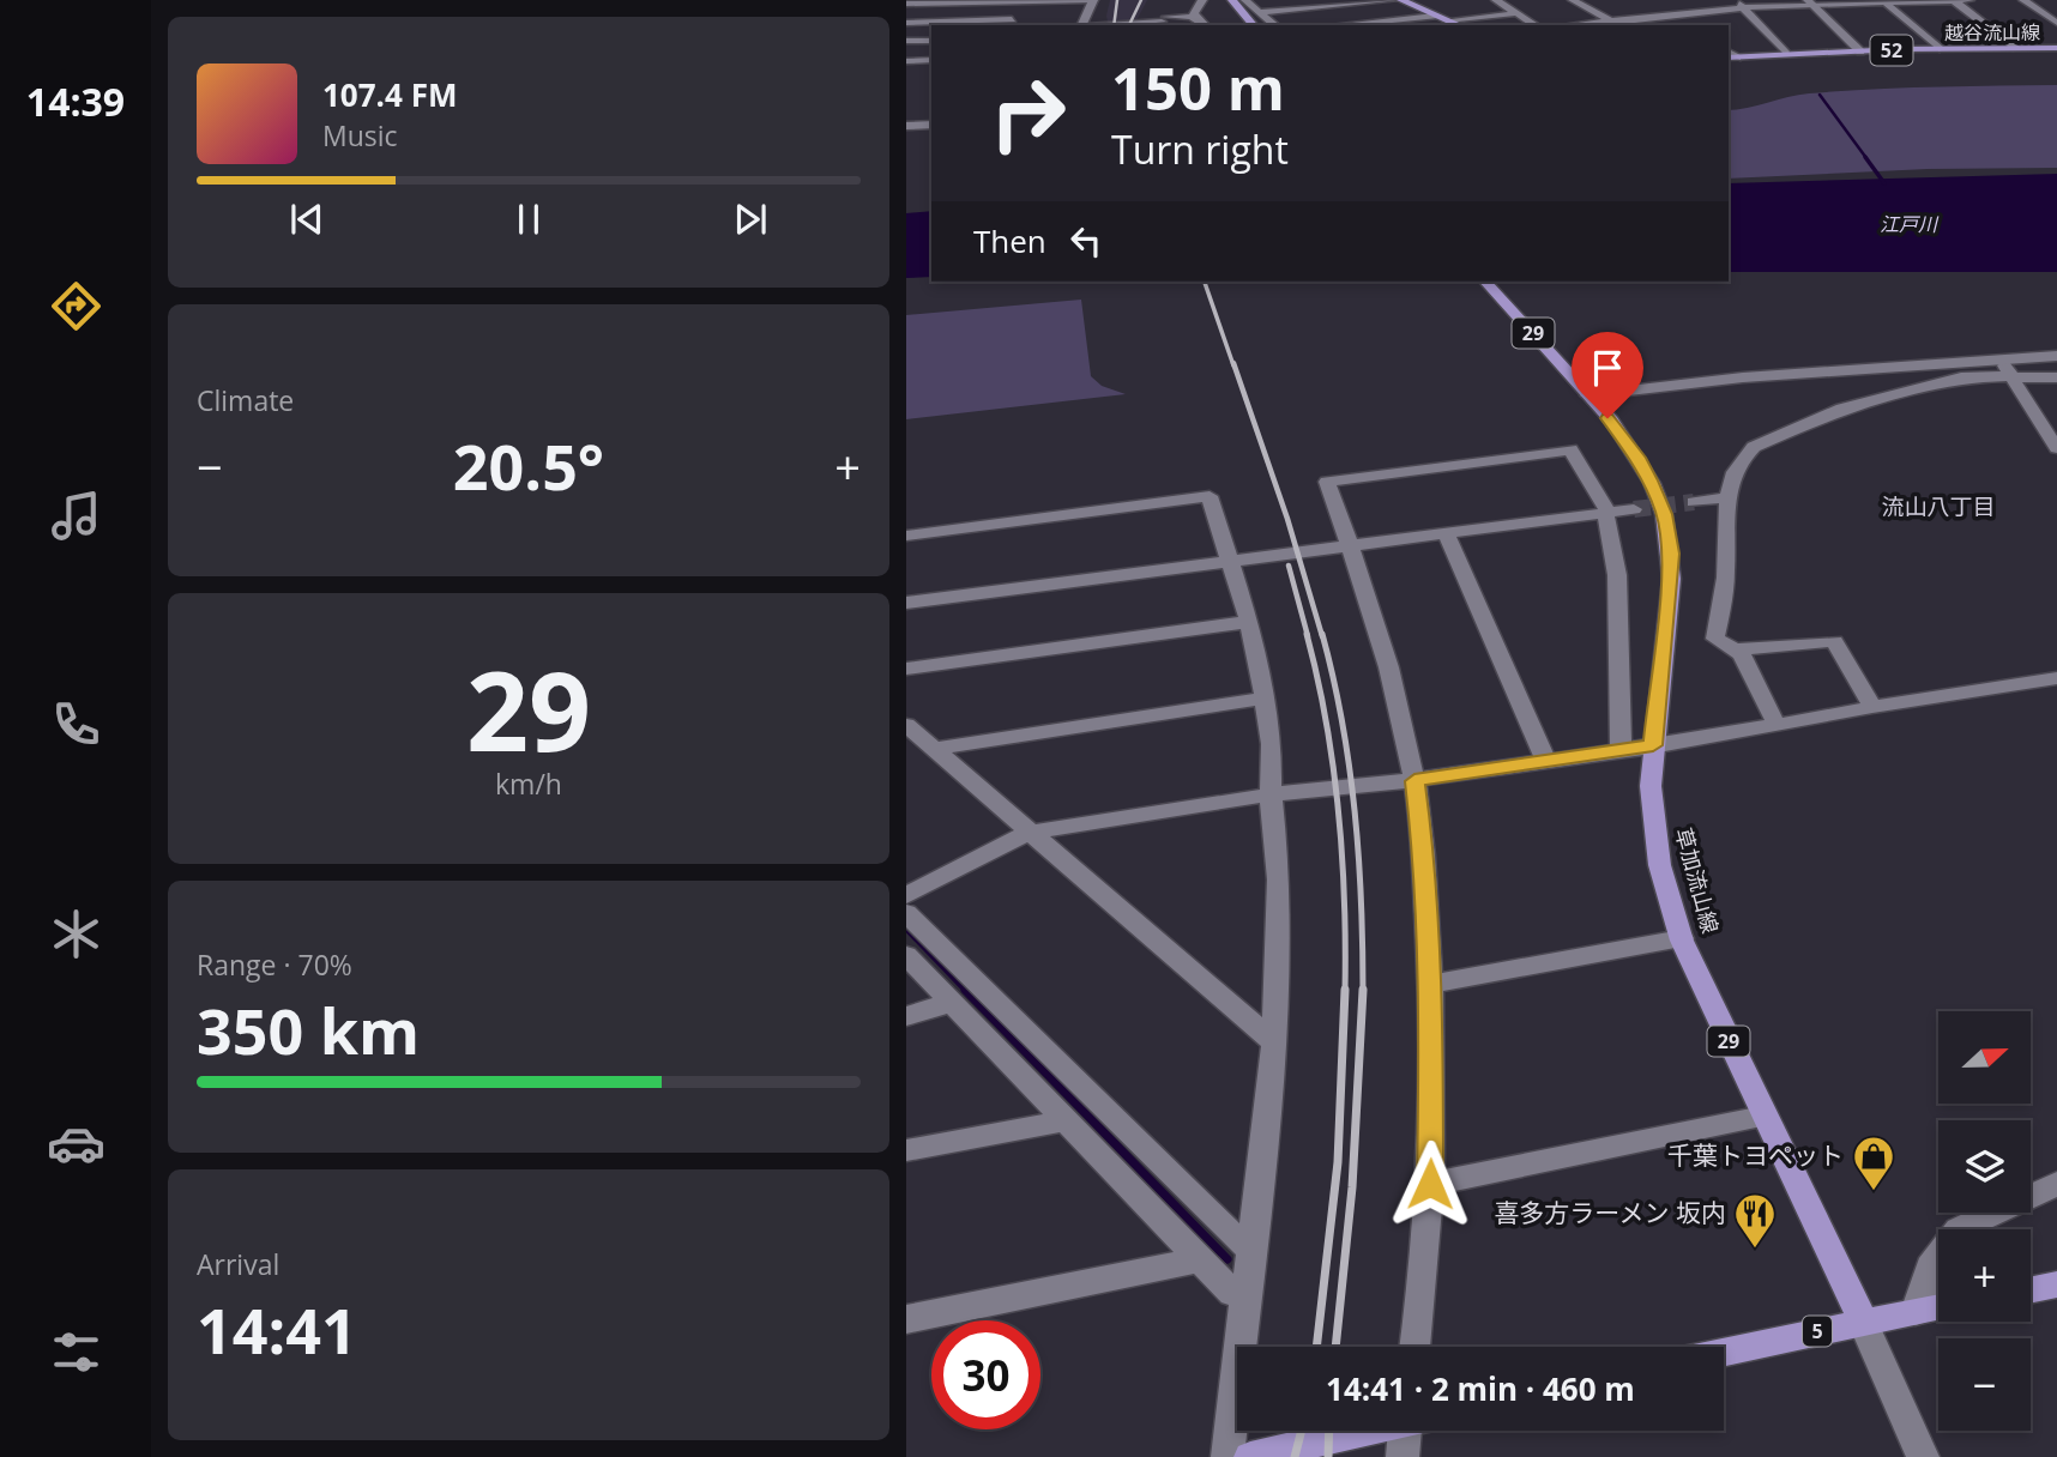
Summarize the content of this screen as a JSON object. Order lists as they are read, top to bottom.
{
  "streets": {
    "main road": [
      "越谷流山線",
      "52",
      "29",
      "草加流山線",
      "5"
    ]
  },
  "crossings": [
    ["草加流山線", "5"]
  ],
  "districts": ["流山八丁目"],
  "water": ["江戸川"],
  "places": {
    "shop": ["千葉トヨペット"],
    "restaurant": ["喜多方ラーメン 坂内"]
  },
  "north": "right",
  "page": {
    "tabs": "14:39",
    "turn": ["150 m", "Turn right"],
    "song": ["107.4 FM", "Music"],
    "then": "Then",
    "tile": [
      "Climate",
      ["29", "km/h"],
      ["Range · 70%", "350 km"],
      ["Arrival", "14:41"]
    ],
    "heat": ["−", "20.5°", "+"],
    "map_buttons": ["+", "−"],
    "limit": "30",
    "trip": "14:41 · 2 min · 460 m"
  }
}
